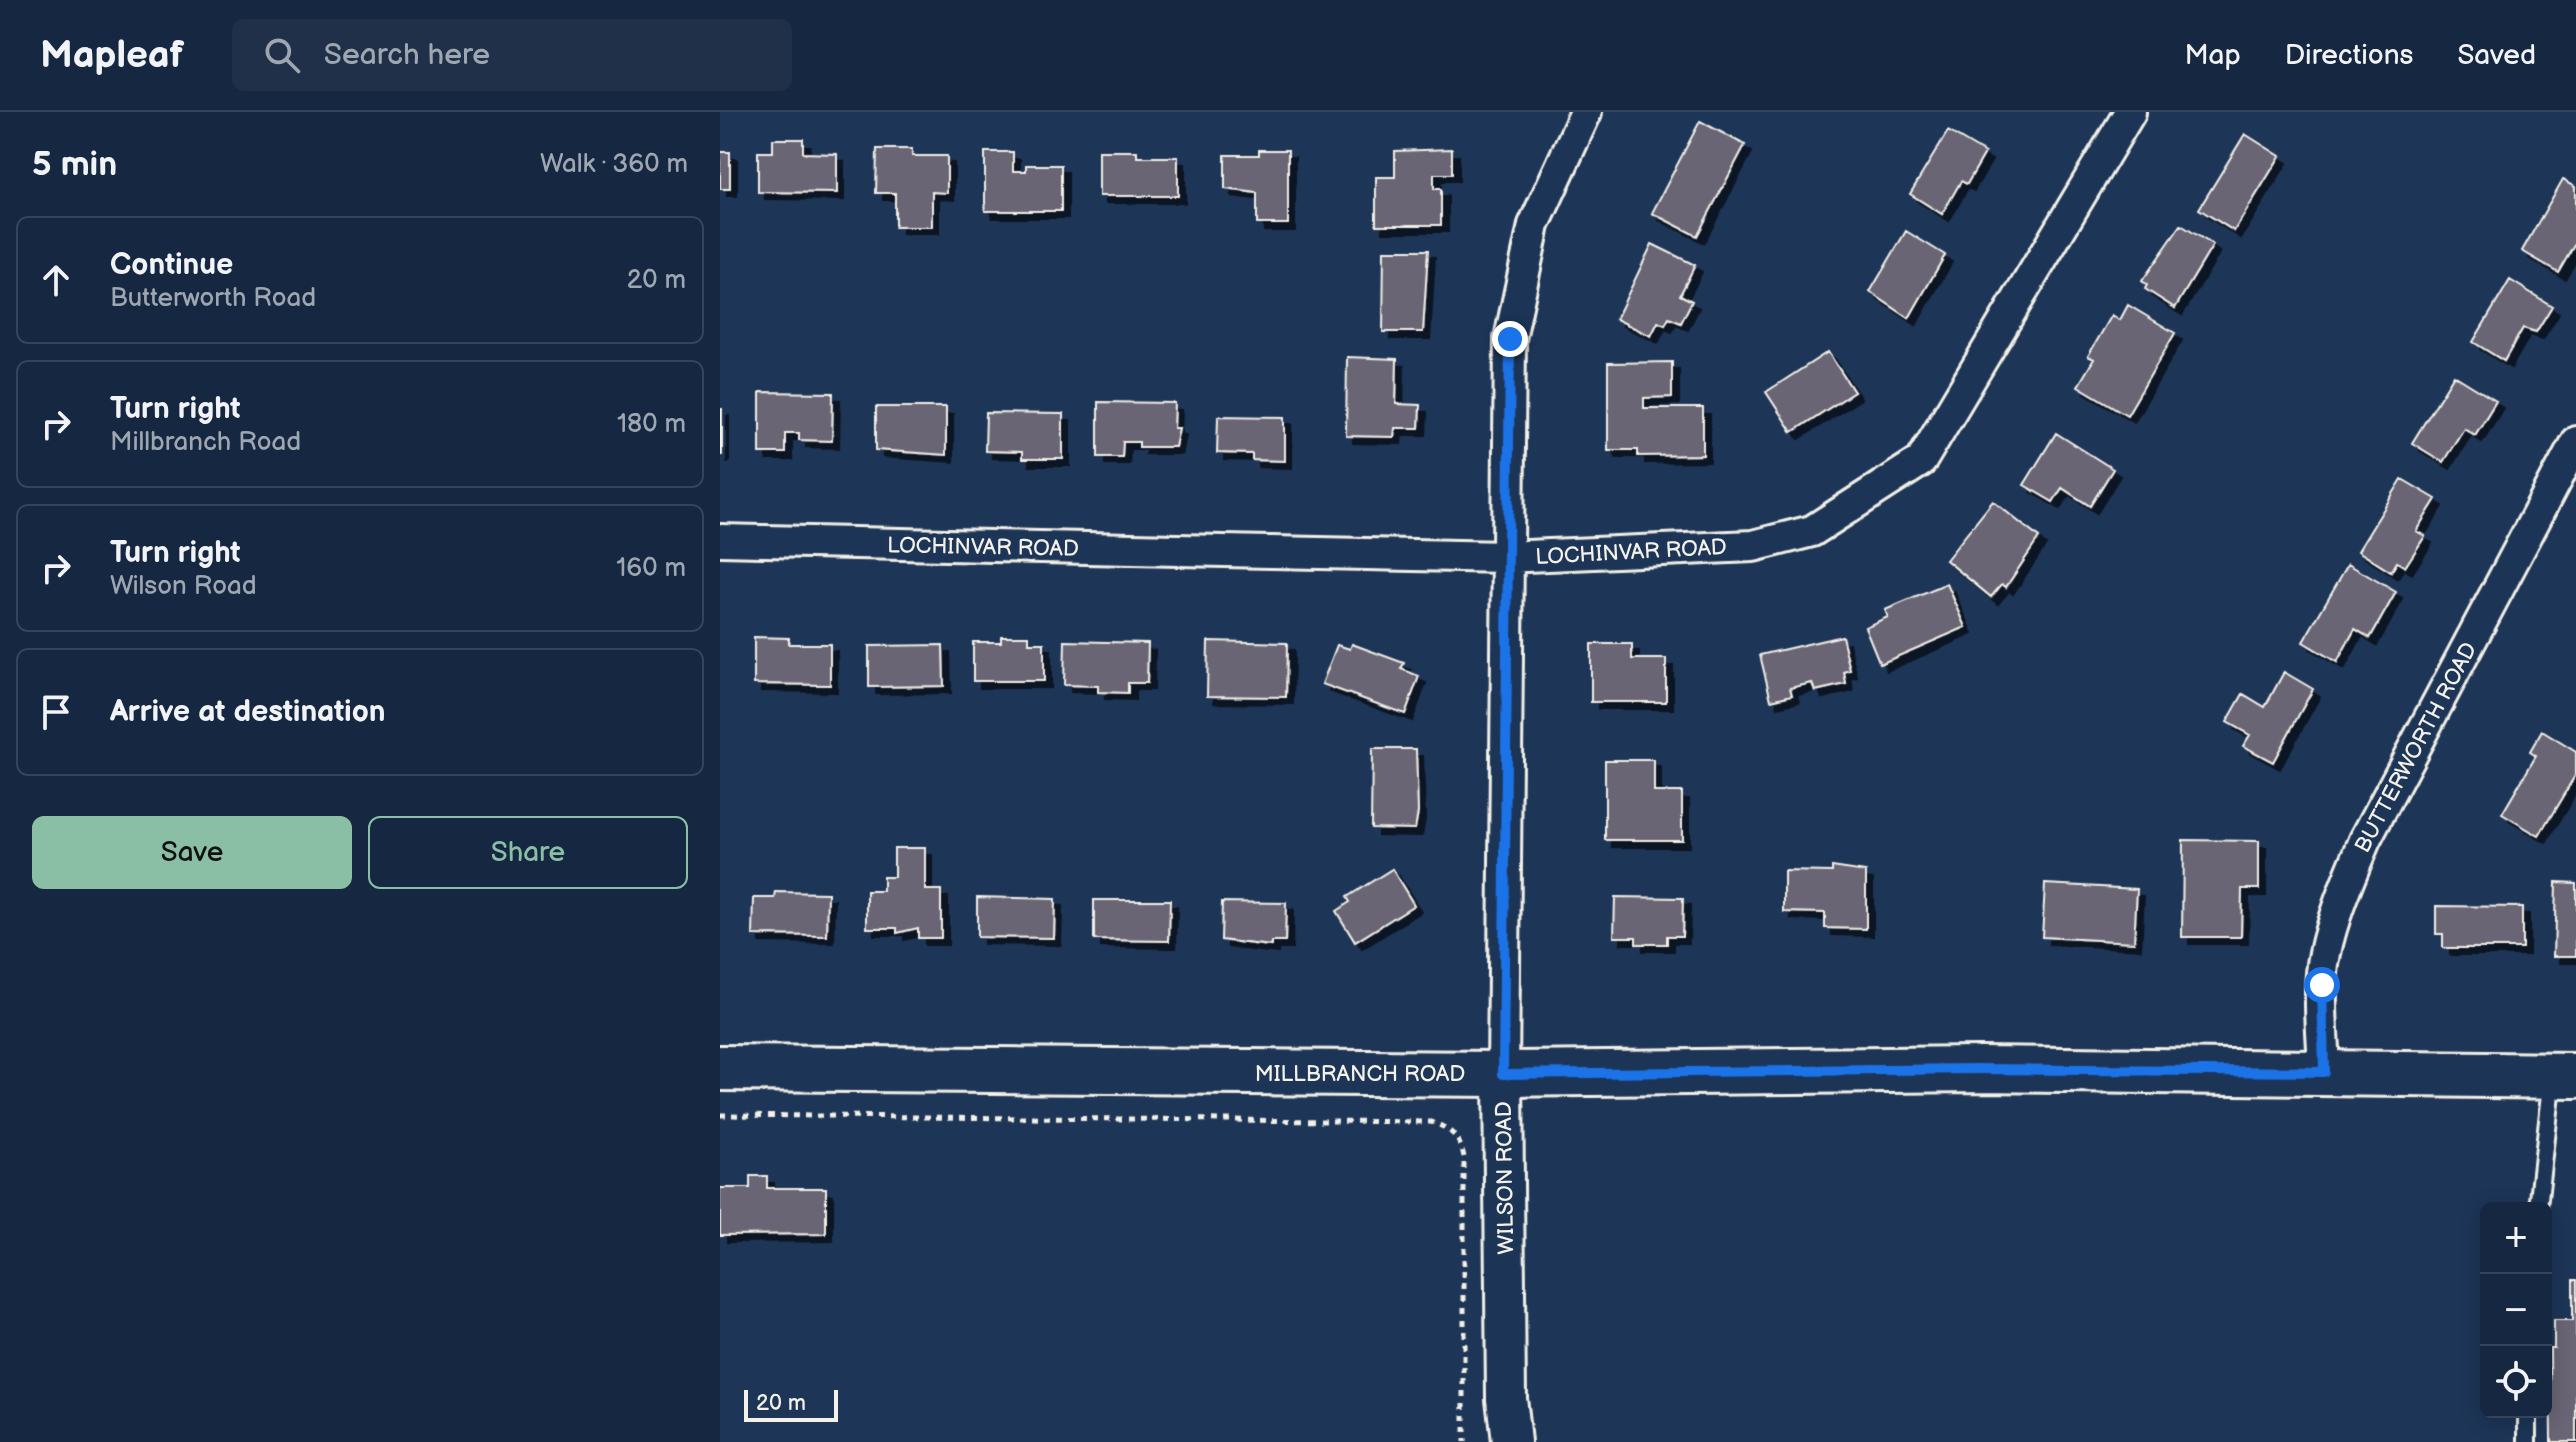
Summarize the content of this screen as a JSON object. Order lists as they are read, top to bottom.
{
  "streets": {
    "main road": ["MILLBRANCH ROAD"],
    "street": ["LOCHINVAR ROAD", "BUTTERWORTH ROAD", "WILSON ROAD"]
  },
  "crossings": [
    ["LOCHINVAR ROAD", "WILSON ROAD"],
    ["BUTTERWORTH ROAD", "MILLBRANCH ROAD"],
    ["MILLBRANCH ROAD", "WILSON ROAD"]
  ],
  "scale_bar": "20 m",
  "page": {
    "header": "Mapleaf",
    "search": "Search here",
    "nav": ["Map", "Directions", "Saved"],
    "heading": ["5 min", "Walk · 360 m"],
    "list": [
      ["Continue", "Butterworth Road", "20 m"],
      ["Turn right", "Millbranch Road", "180 m"],
      ["Turn right", "Wilson Road", "160 m"],
      "Arrive at destination"
    ],
    "buttons": ["Save", "Share"],
    "map_buttons": ["+", "−"],
    "scale": "20 m"
  }
}
